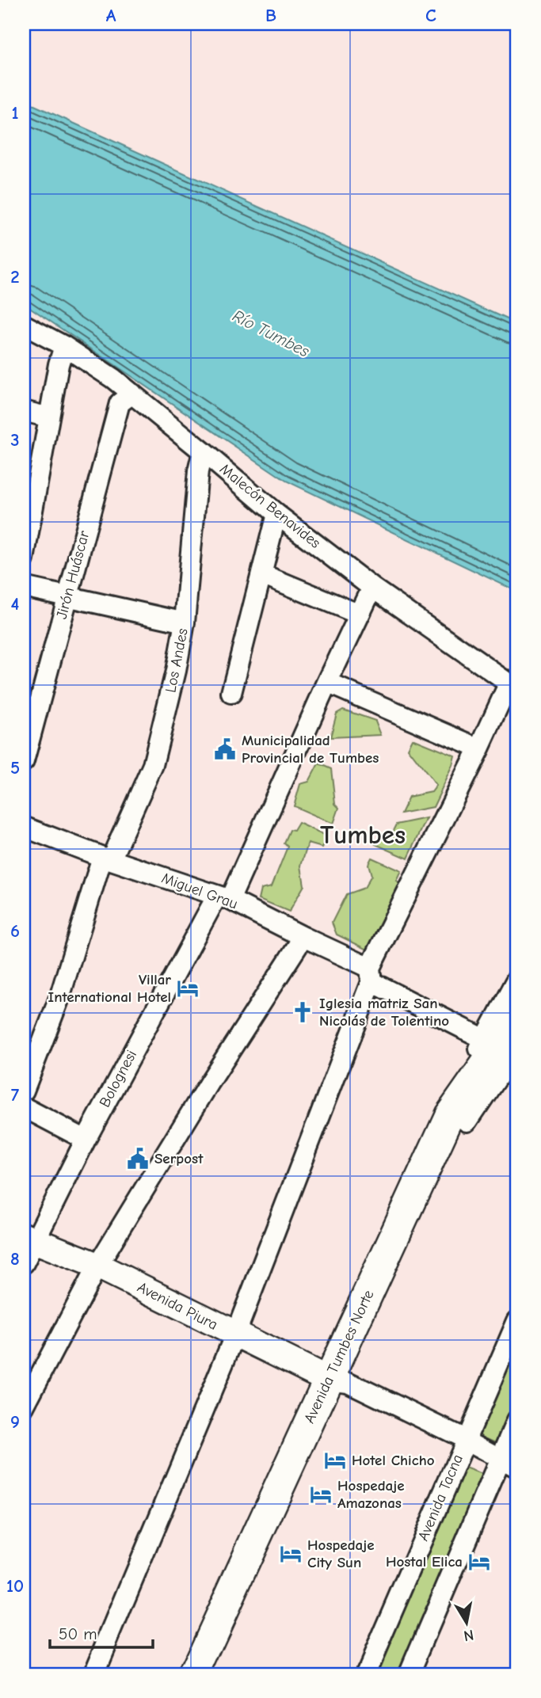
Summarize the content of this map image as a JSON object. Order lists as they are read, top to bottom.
{
  "streets": {
    "highway": ["Avenida Tumbes Norte"],
    "main road": ["Avenida Piura"],
    "street": [
      "Malecón Benavides",
      "Jirón Huáscar",
      "Los Andes",
      "Miguel Grau",
      "Bolognesi",
      "Avenida Tacna"
    ]
  },
  "crossings": [
    ["Malecón Benavides", "Jirón Huáscar"],
    ["Malecón Benavides", "Los Andes"],
    ["Malecón Benavides", "Bolognesi"],
    ["Los Andes", "Miguel Grau"],
    ["Miguel Grau", "Bolognesi"],
    ["Miguel Grau", "Avenida Tumbes Norte"],
    ["Bolognesi", "Avenida Piura"],
    ["Avenida Piura", "Avenida Tumbes Norte"],
    ["Avenida Piura", "Avenida Tacna"]
  ],
  "districts": ["Tumbes"],
  "water": ["Río Tumbes"],
  "places": {
    "public building": ["Municipalidad Provincial de Tumbes", "Serpost"],
    "hotel": [
      "Villar International Hotel",
      "Hotel Chicho",
      "Hospedaje Amazonas",
      "Hospedaje City Sun",
      "Hostal Elica"
    ],
    "church": ["Iglesia matriz San Nicolás de Tolentino"]
  },
  "scale_bar": "50 m",
  "north": "bottom",
  "grid": {
    "columns": ["A", "B", "C"],
    "rows": [
      "1",
      "2",
      "3",
      "4",
      "5",
      "6",
      "7",
      "8",
      "9",
      "10"
    ]
  }
}
